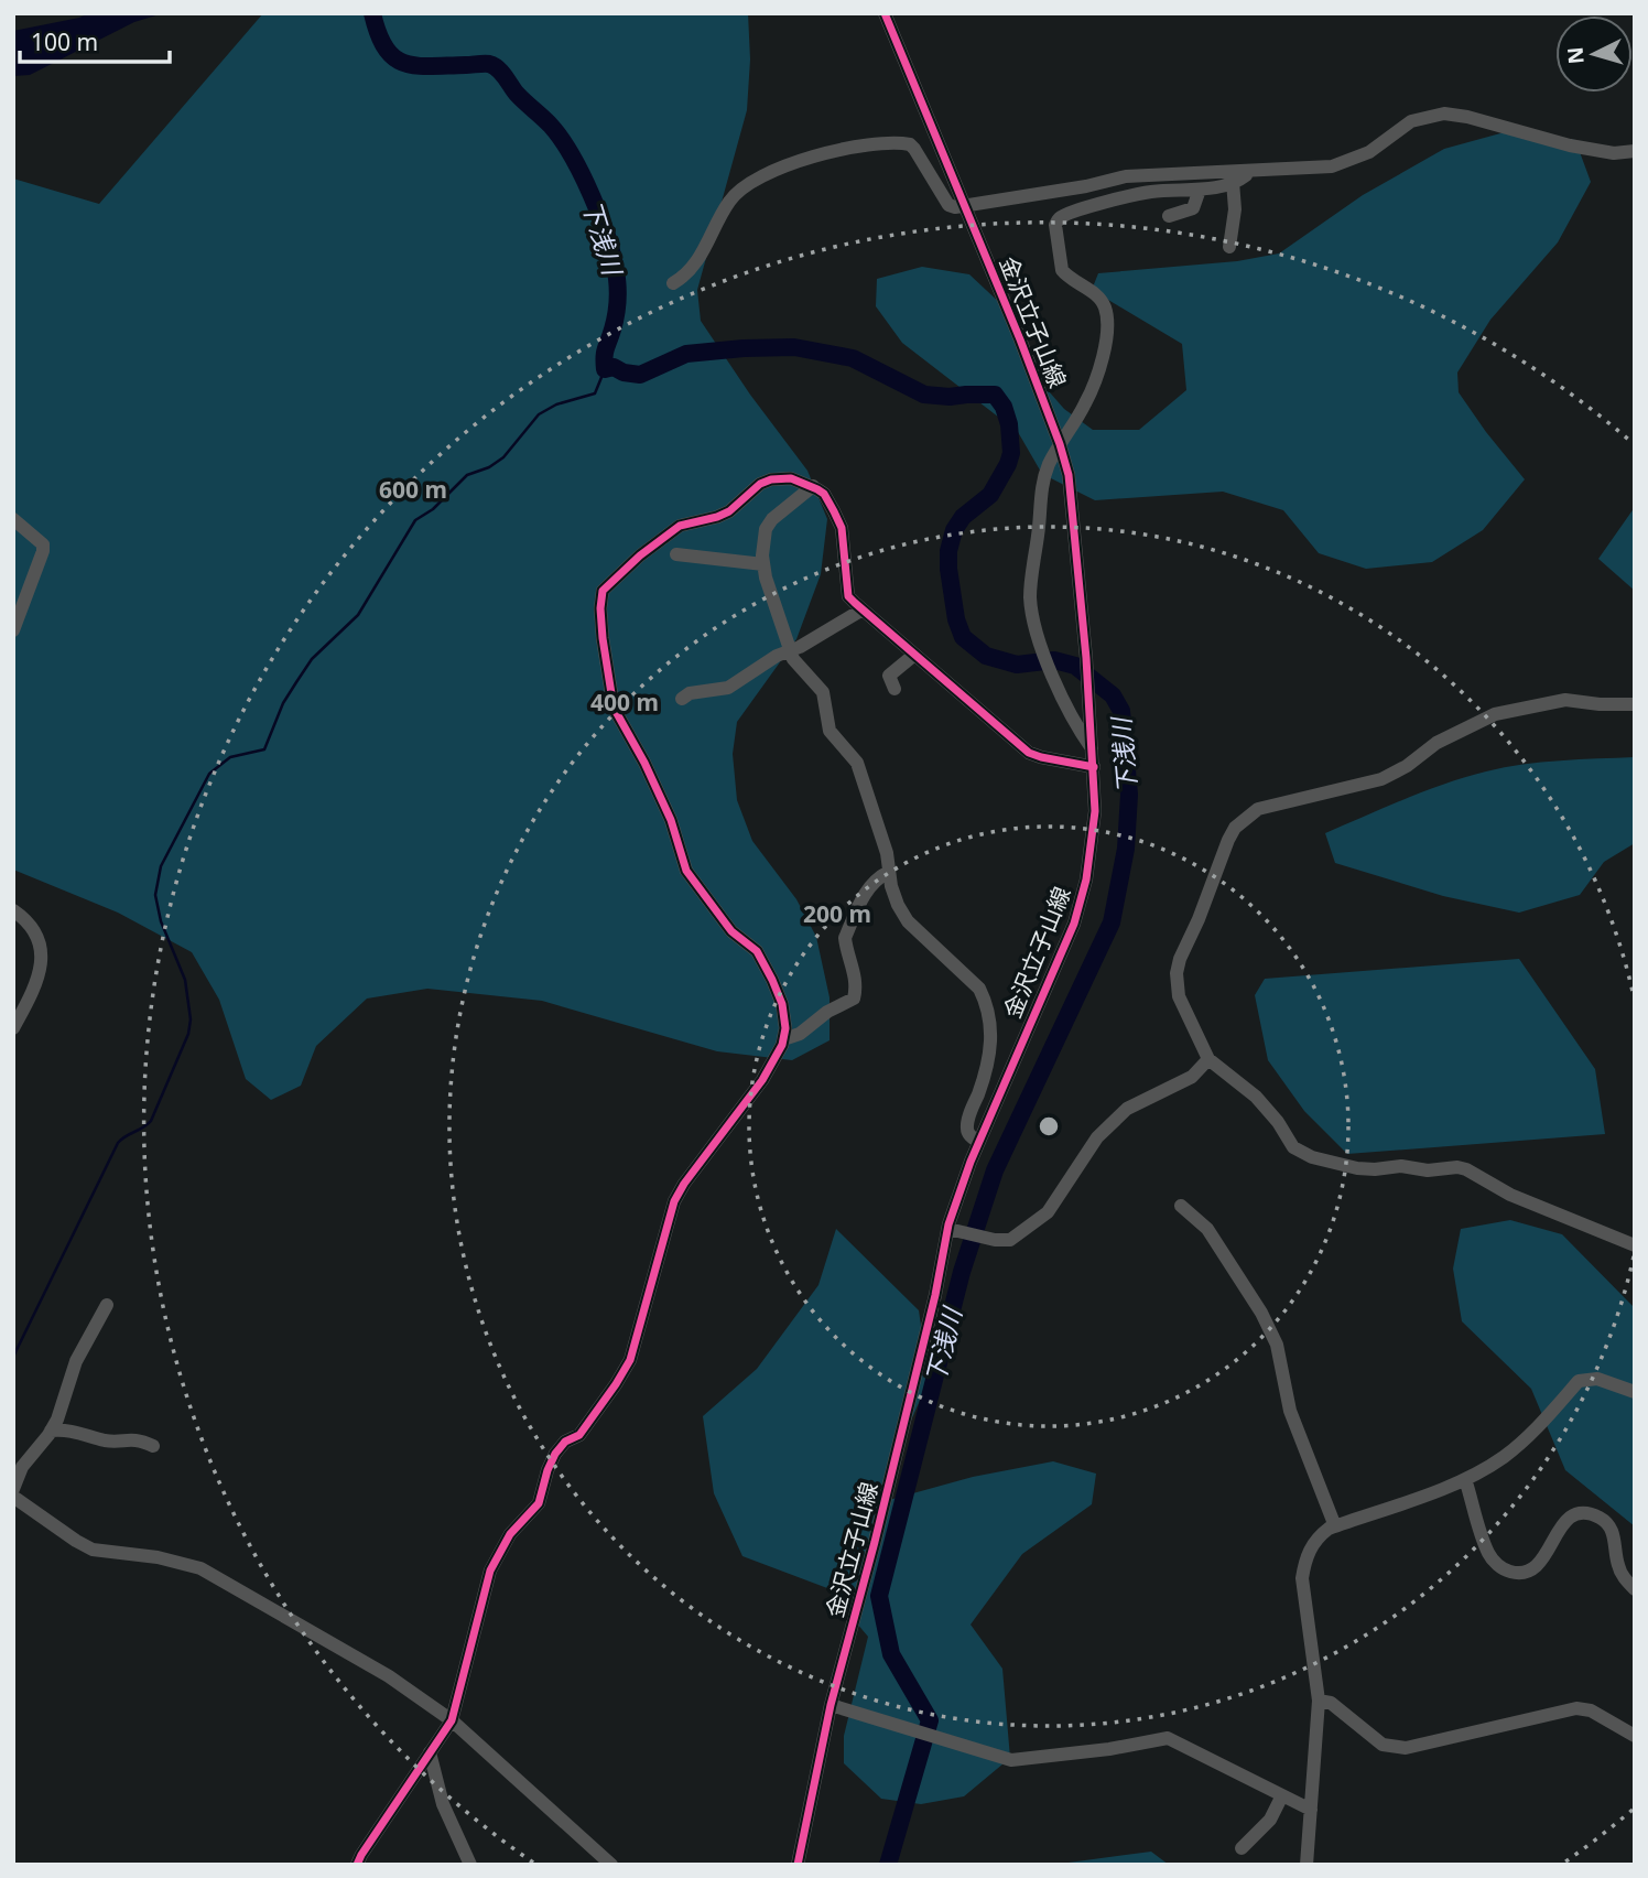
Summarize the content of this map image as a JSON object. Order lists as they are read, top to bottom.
{
  "streets": {
    "street": ["金沢立子山線"]
  },
  "water": ["下浅川"],
  "scale_bar": "100 m",
  "north": "left",
  "rings": ["600 m", "400 m", "200 m"]
}
